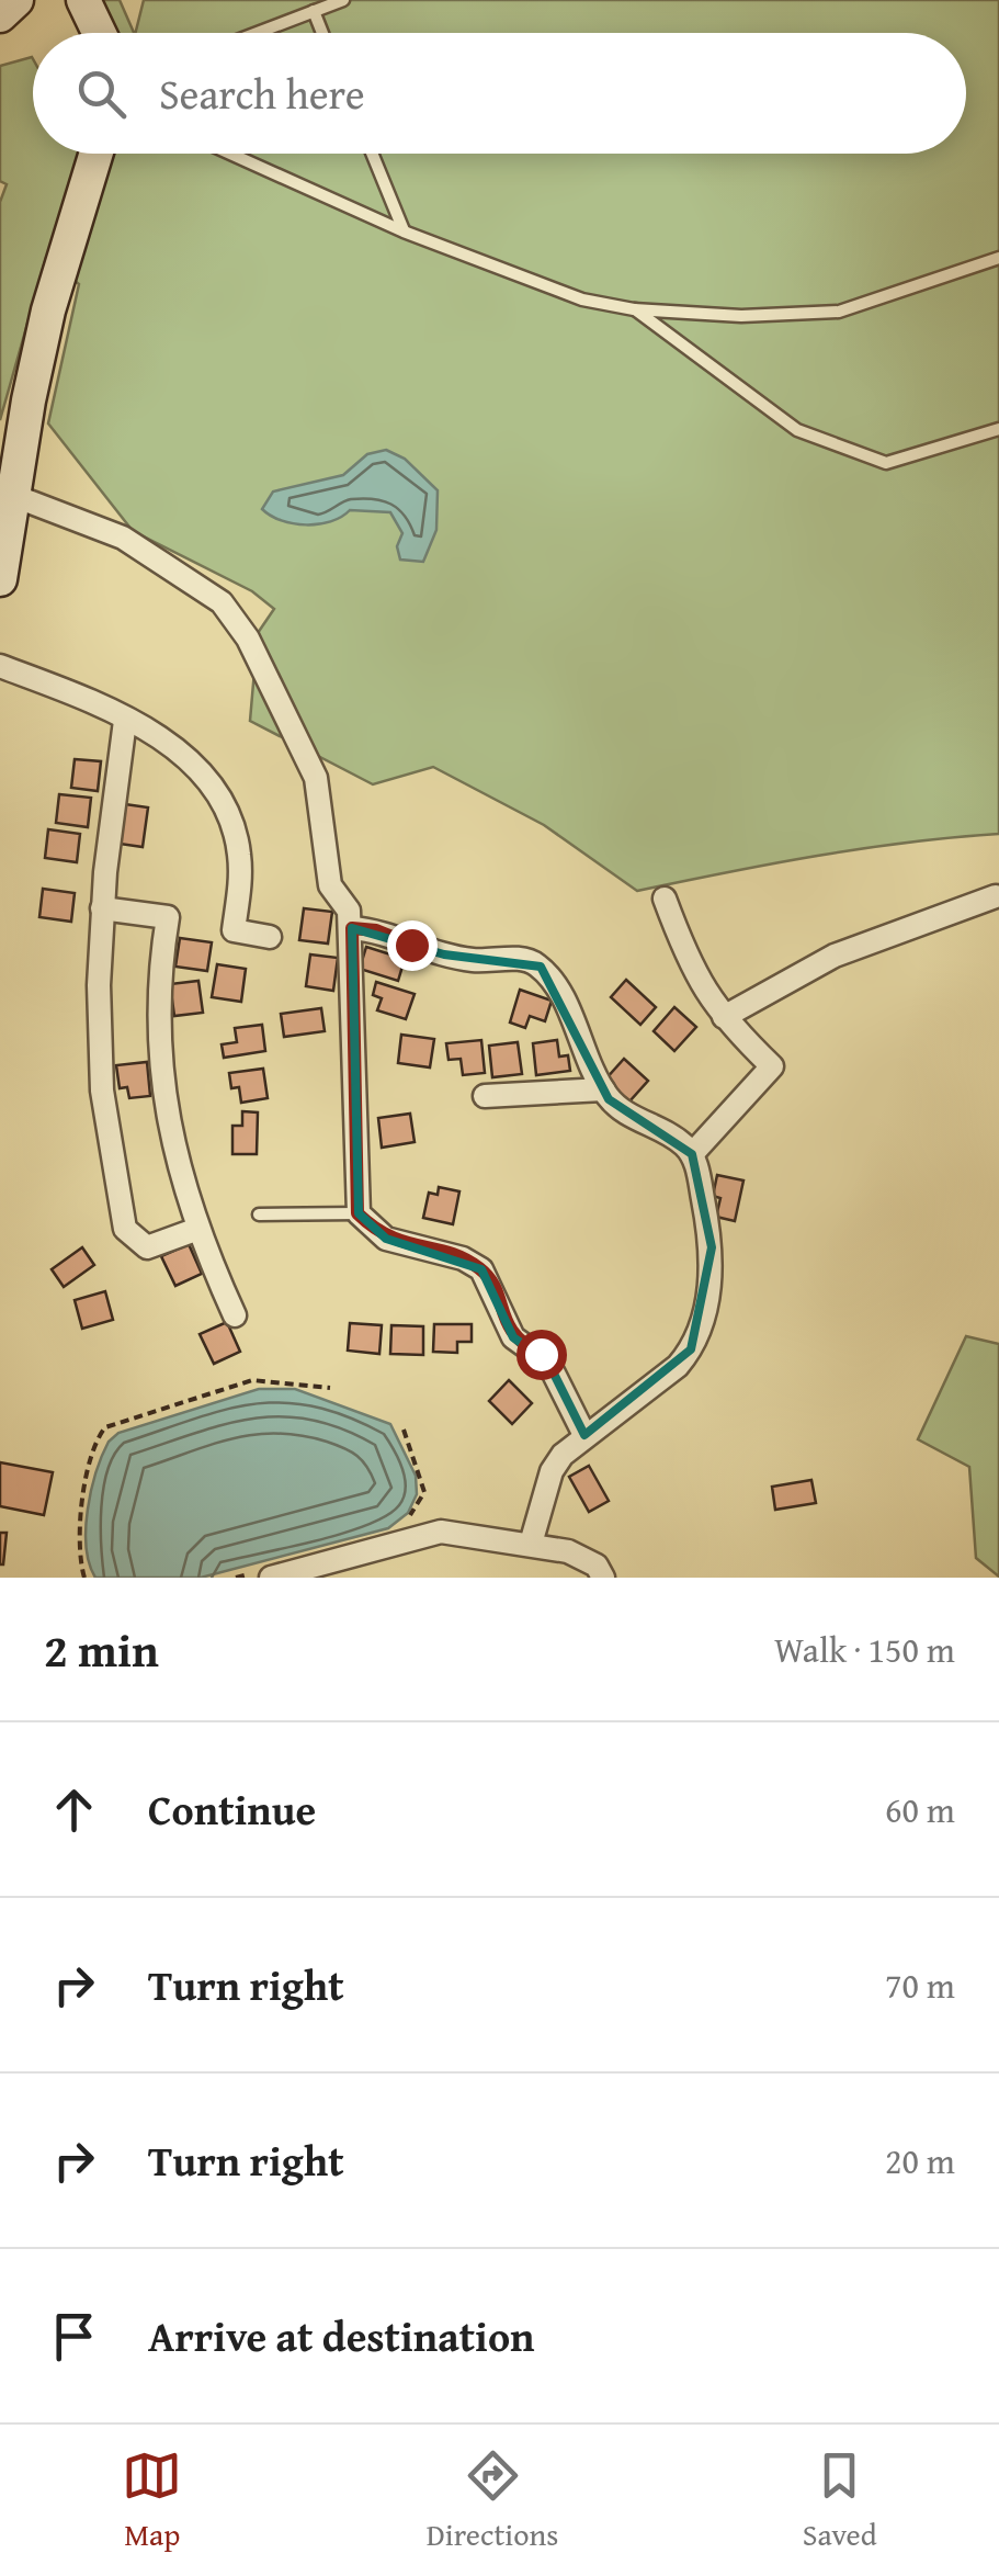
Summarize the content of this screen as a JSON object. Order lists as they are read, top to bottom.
{
  "page": {
    "search": "Search here",
    "heading": ["2 min", "Walk · 150 m"],
    "list": [
      ["Continue", "60 m"],
      ["Turn right", "70 m"],
      ["Turn right", "20 m"],
      "Arrive at destination"
    ],
    "nav": ["Map", "Directions", "Saved"]
  }
}
